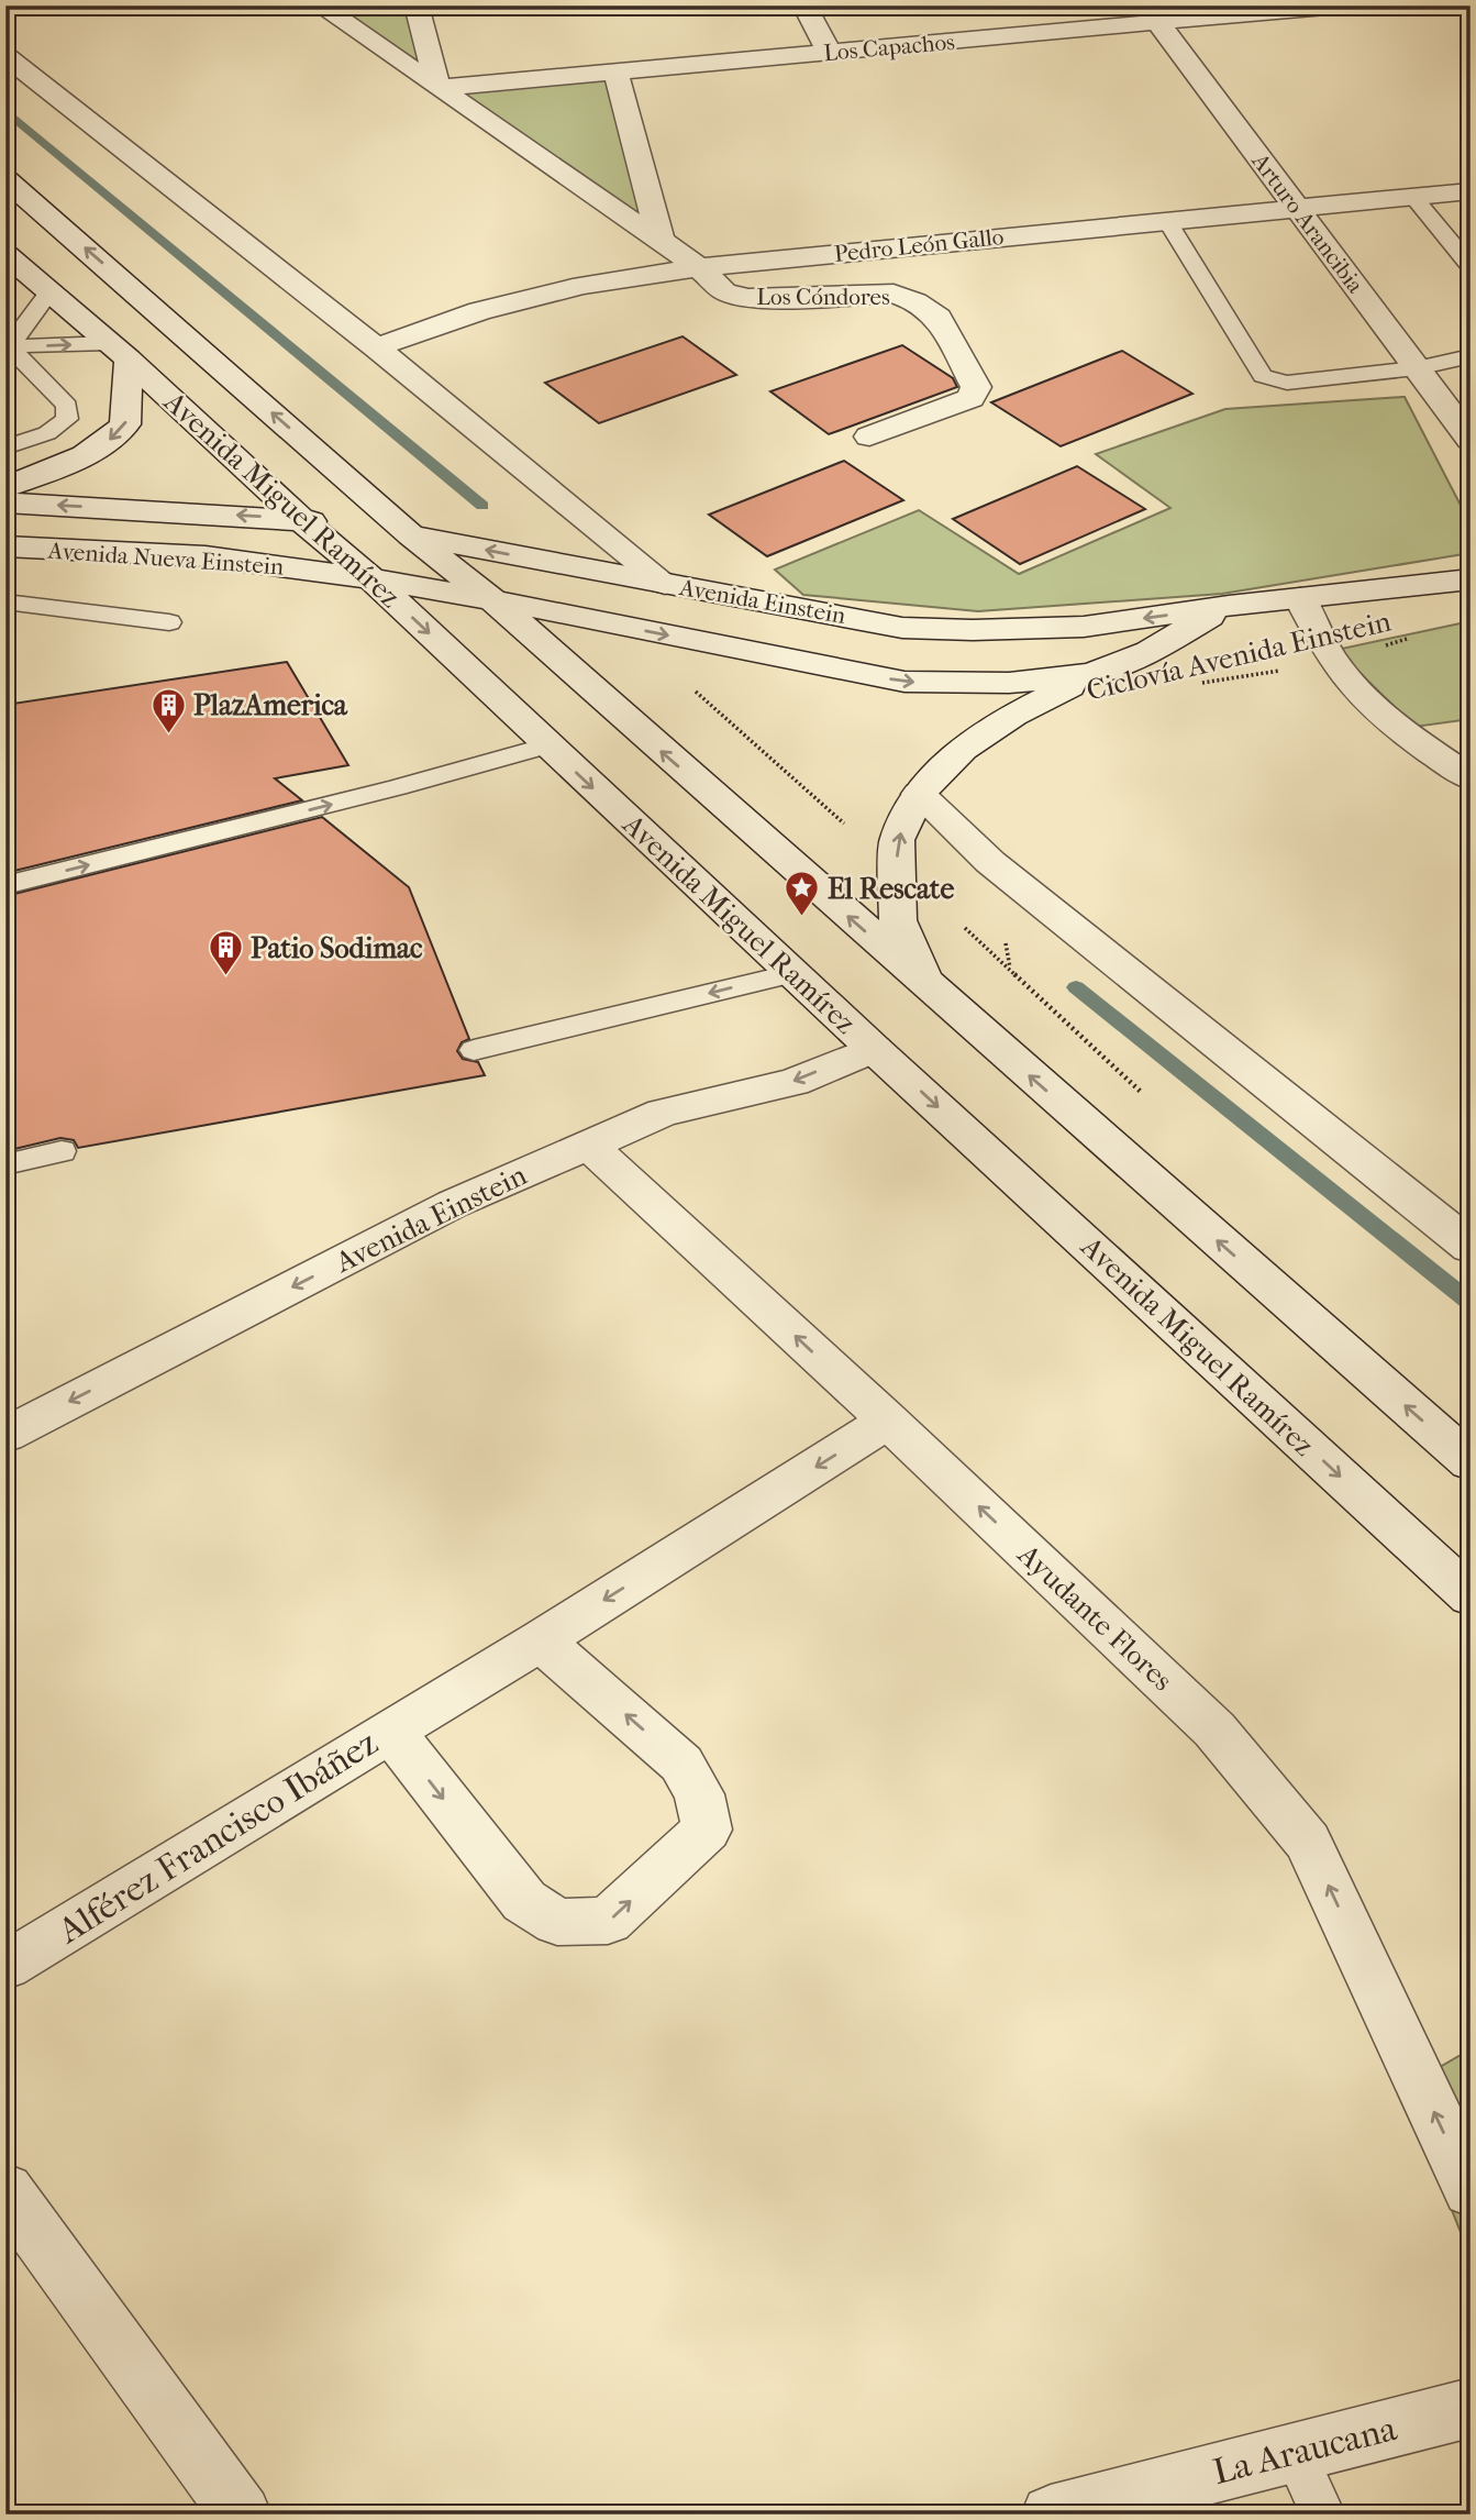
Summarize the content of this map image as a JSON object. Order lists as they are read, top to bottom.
{
  "streets": {
    "street": [
      "Los Capachos",
      "Arturo Arancibia",
      "Pedro León Gallo",
      "Los Cóndores",
      "Avenida Miguel Ramírez",
      "Avenida Nueva Einstein",
      "Avenida Einstein",
      "Ayudante Flores",
      "Alférez Francisco Ibáñez",
      "La Araucana"
    ],
    "path": ["Ciclovía Avenida Einstein"]
  },
  "crossings": [
    ["Los Capachos", "Arturo Arancibia"],
    ["Los Capachos", "Los Cóndores"],
    ["Arturo Arancibia", "Pedro León Gallo"],
    ["Pedro León Gallo", "Los Cóndores"],
    ["Avenida Miguel Ramírez", "Avenida Nueva Einstein"],
    ["Avenida Miguel Ramírez", "Avenida Einstein"],
    ["Avenida Nueva Einstein", "Avenida Einstein"],
    ["Avenida Einstein", "Ayudante Flores"],
    ["Ayudante Flores", "Alférez Francisco Ibáñez"]
  ],
  "one_way": ["Ayudante Flores"],
  "places": {
    "building": ["PlazAmerica", "Patio Sodimac"],
    "place": ["El Rescate"]
  }
}
